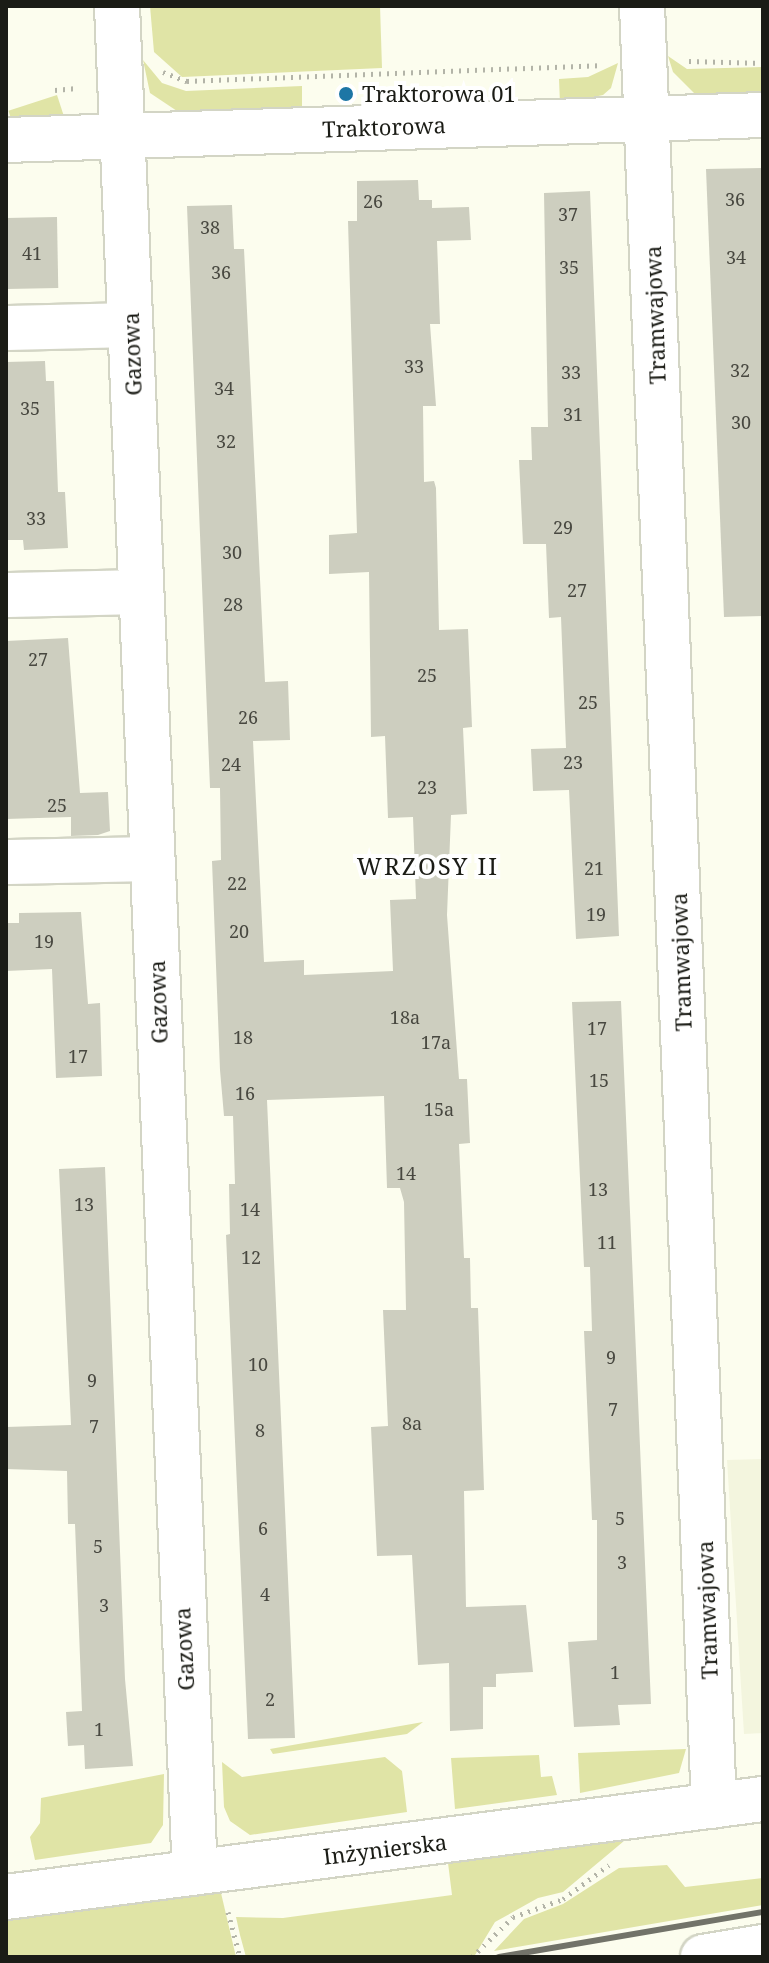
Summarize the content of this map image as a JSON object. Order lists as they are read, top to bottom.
{
  "streets": {
    "street": [
      "Traktorowa",
      "Tramwajowa",
      "Gazowa",
      "Inżynierska"
    ]
  },
  "crossings": [
    ["Traktorowa", "Tramwajowa"],
    ["Traktorowa", "Gazowa"],
    ["Tramwajowa", "Inżynierska"],
    ["Gazowa", "Inżynierska"]
  ],
  "districts": ["WRZOSY II"],
  "places": ["Traktorowa 01"],
  "house_numbers": [
    "36",
    "26",
    "37",
    "38",
    "41",
    "34",
    "35",
    "36",
    "33",
    "32",
    "33",
    "34",
    "35",
    "31",
    "30",
    "32",
    "33",
    "29",
    "30",
    "27",
    "28",
    "27",
    "25",
    "25",
    "26",
    "23",
    "24",
    "23",
    "25",
    "21",
    "22",
    "19",
    "20",
    "19",
    "18a",
    "17",
    "18",
    "17a",
    "17",
    "15",
    "16",
    "15a",
    "14",
    "13",
    "13",
    "14",
    "11",
    "12",
    "9",
    "10",
    "9",
    "7",
    "8a",
    "7",
    "8",
    "5",
    "6",
    "5",
    "3",
    "4",
    "3",
    "1",
    "2",
    "1"
  ]
}
